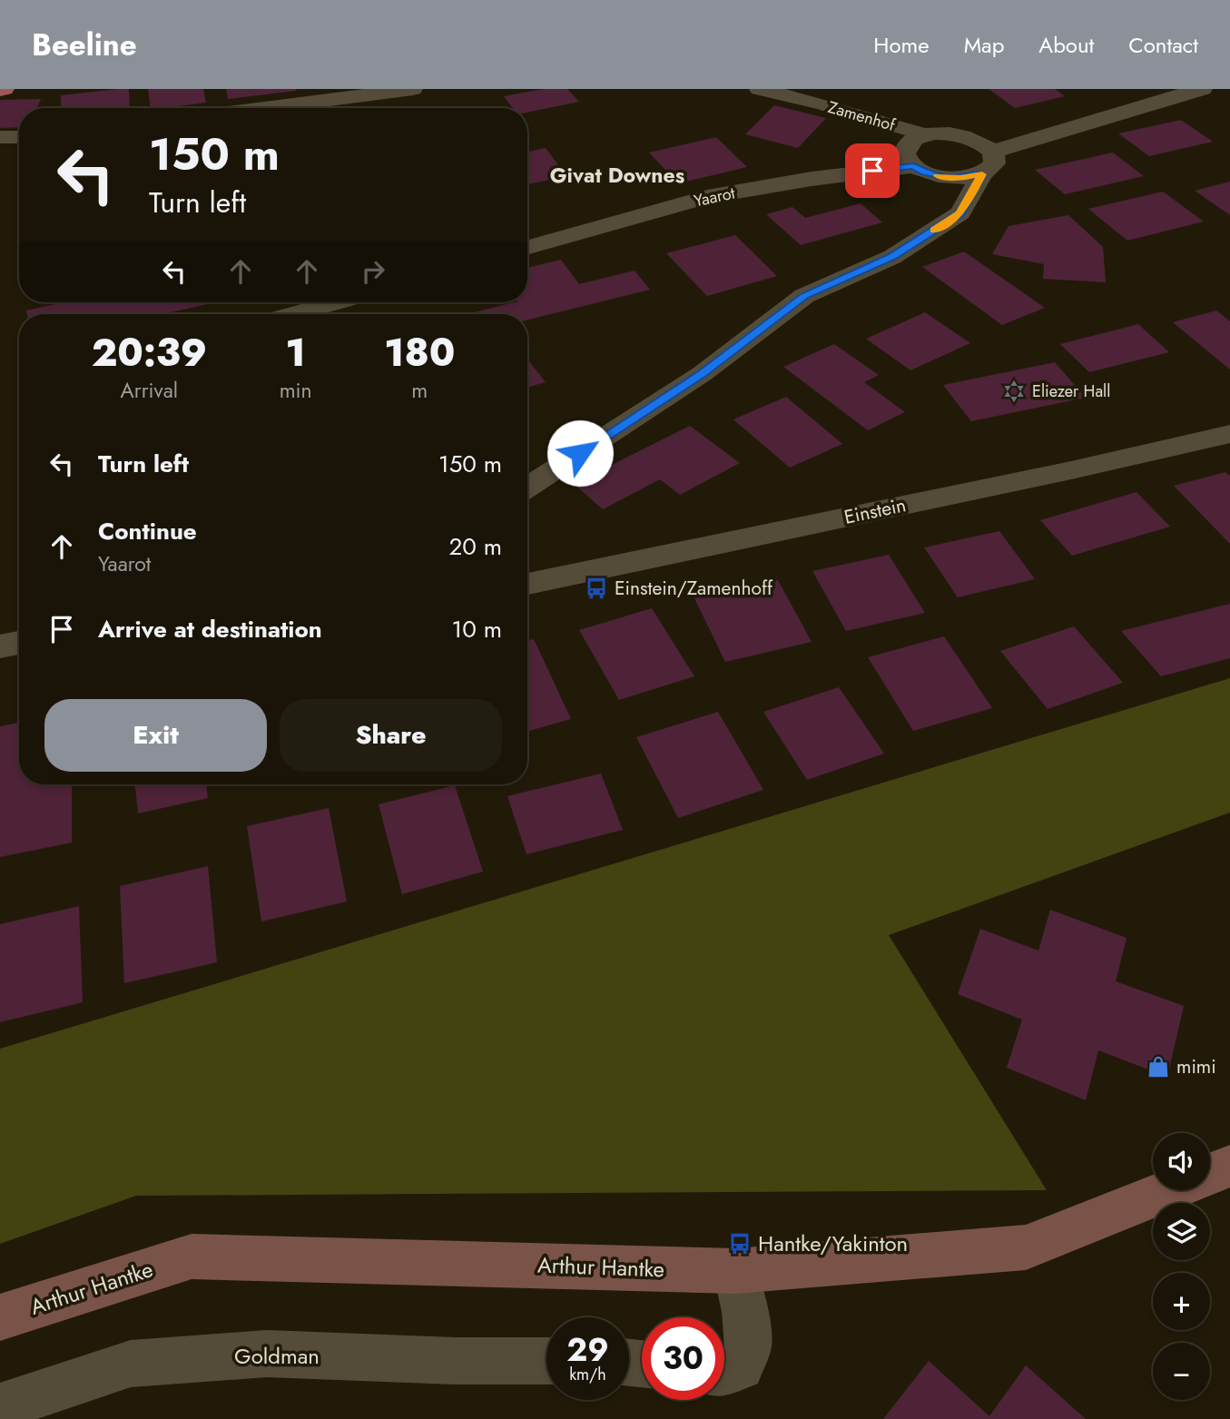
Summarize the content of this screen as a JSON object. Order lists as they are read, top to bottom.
{
  "streets": {
    "street": [
      "Zamenhof",
      "Yaarot",
      "Einstein",
      "Arthur Hantke",
      "Goldman"
    ]
  },
  "districts": ["Givat Downes"],
  "places": {
    "synagogue": ["Eliezer Hall"],
    "bus stop": ["Einstein/Zamenhoff", "Hantke/Yakinton"],
    "shop": ["mimi"]
  },
  "page": {
    "header": "Beeline",
    "nav": [
      "Home",
      "Map",
      "About",
      "Contact"
    ],
    "turn": ["150 m", "Turn left"],
    "eta": [
      "20:39",
      "Arrival",
      "1",
      "min",
      "180",
      "m"
    ],
    "list": [
      {
        "name": "Turn left",
        "value": "150 m"
      },
      {
        "name": "Continue",
        "note": "Yaarot",
        "value": "20 m"
      },
      {
        "name": "Arrive at destination",
        "value": "10 m"
      }
    ],
    "buttons": ["Exit", "Share"],
    "map_buttons": ["+", "−"],
    "speed": "29 km/h",
    "limit": "30"
  }
}
